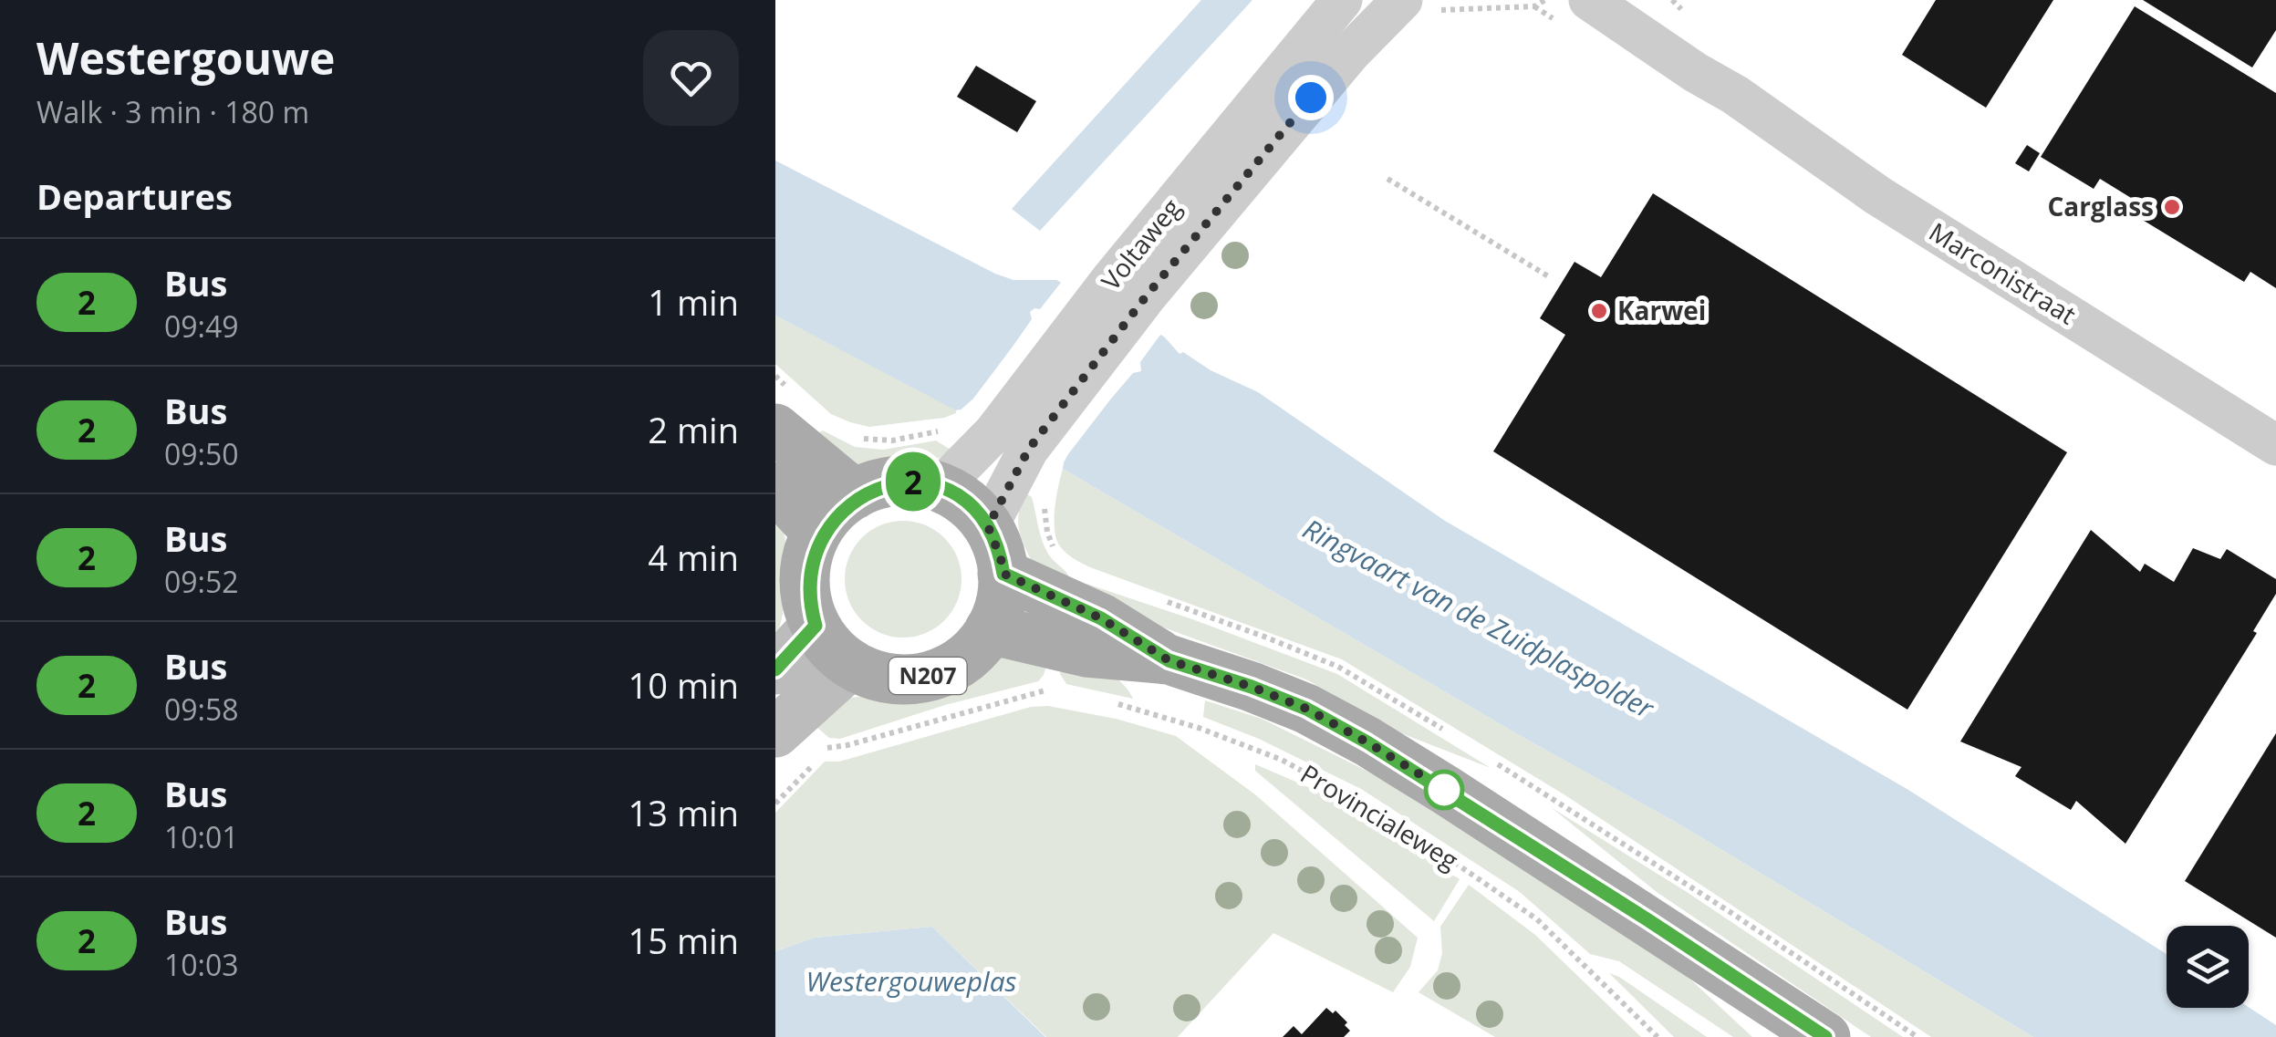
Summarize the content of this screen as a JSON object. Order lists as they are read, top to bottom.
{
  "streets": {
    "main road": ["N207"],
    "street": ["Voltaweg", "Marconistraat"],
    "path": ["Provincialeweg"]
  },
  "crossings": [
    ["Voltaweg", "N207"]
  ],
  "water": ["Ringvaart van de Zuidplaspolder", "Westergouweplas"],
  "places": ["Carglass", "Karwei"],
  "lines": ["bus line 2"],
  "page": {
    "heading": [
      ["Westergouwe", "Walk · 3 min · 180 m"],
      "Departures"
    ],
    "on_map": "2",
    "list": [
      {
        "mark": "2",
        "name": "Bus",
        "note": "09:49",
        "value": "1 min"
      },
      {
        "mark": "2",
        "name": "Bus",
        "note": "09:50",
        "value": "2 min"
      },
      {
        "mark": "2",
        "name": "Bus",
        "note": "09:52",
        "value": "4 min"
      },
      {
        "mark": "2",
        "name": "Bus",
        "note": "09:58",
        "value": "10 min"
      },
      {
        "mark": "2",
        "name": "Bus",
        "note": "10:01",
        "value": "13 min"
      },
      {
        "mark": "2",
        "name": "Bus",
        "note": "10:03",
        "value": "15 min"
      }
    ]
  }
}
